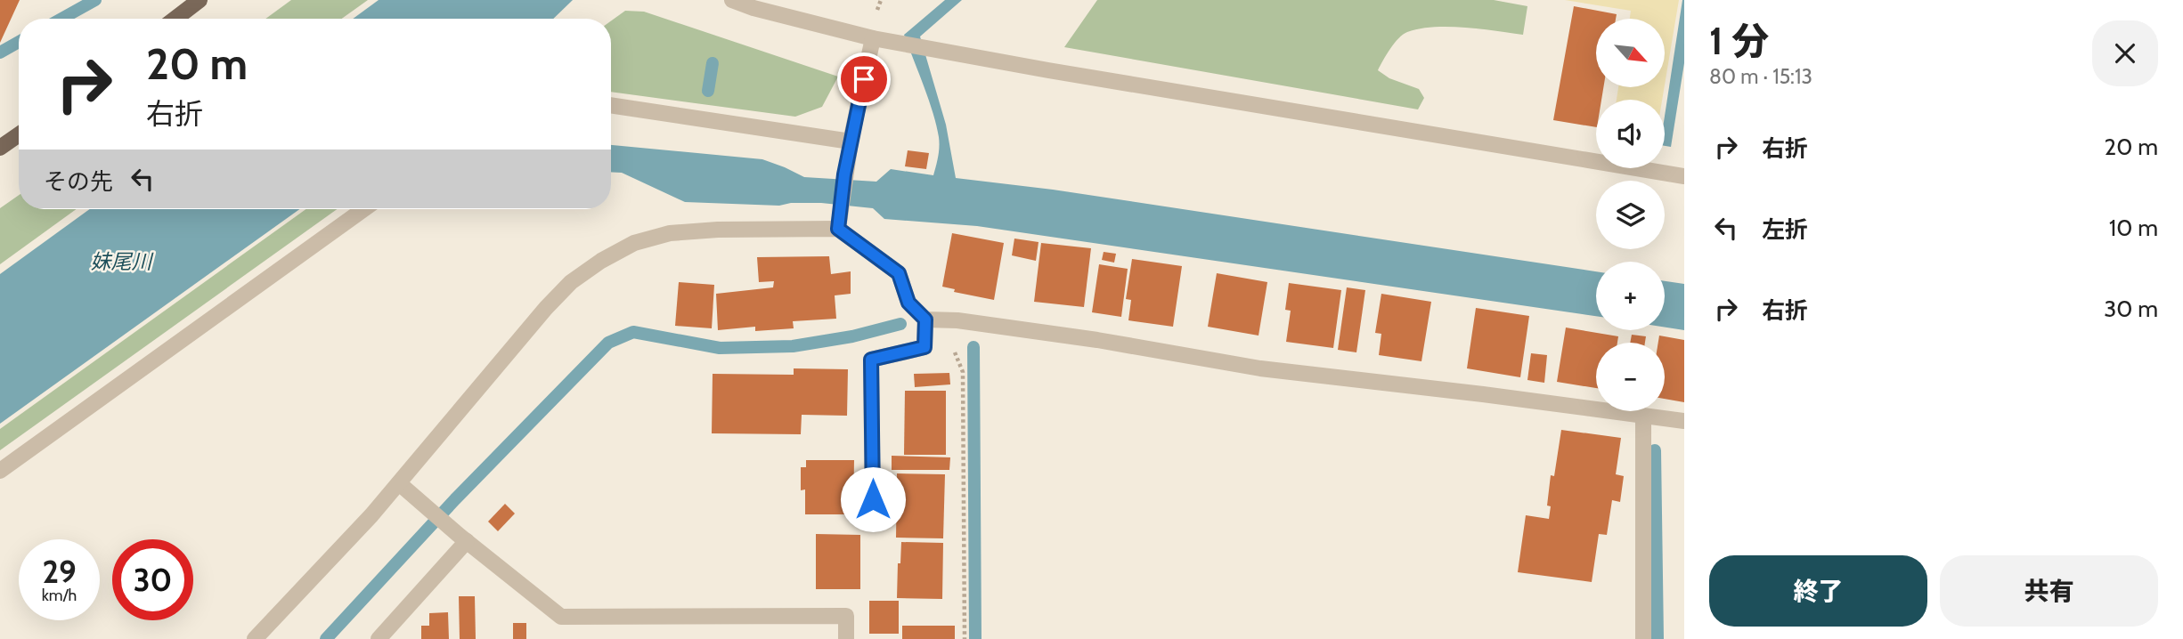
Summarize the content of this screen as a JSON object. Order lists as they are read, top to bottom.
{
  "water": ["妹尾川"],
  "north": "bottom right",
  "page": {
    "heading": ["1 分", "80 m · 15:13"],
    "map_buttons": ["+", "−"],
    "turn": ["20 m", "右折"],
    "list": [
      {
        "name": "右折",
        "value": "20 m"
      },
      {
        "name": "左折",
        "value": "10 m"
      },
      {
        "name": "右折",
        "value": "30 m"
      }
    ],
    "then": "その先",
    "speed": "29 km/h",
    "limit": "30",
    "buttons": ["終了", "共有"]
  }
}
